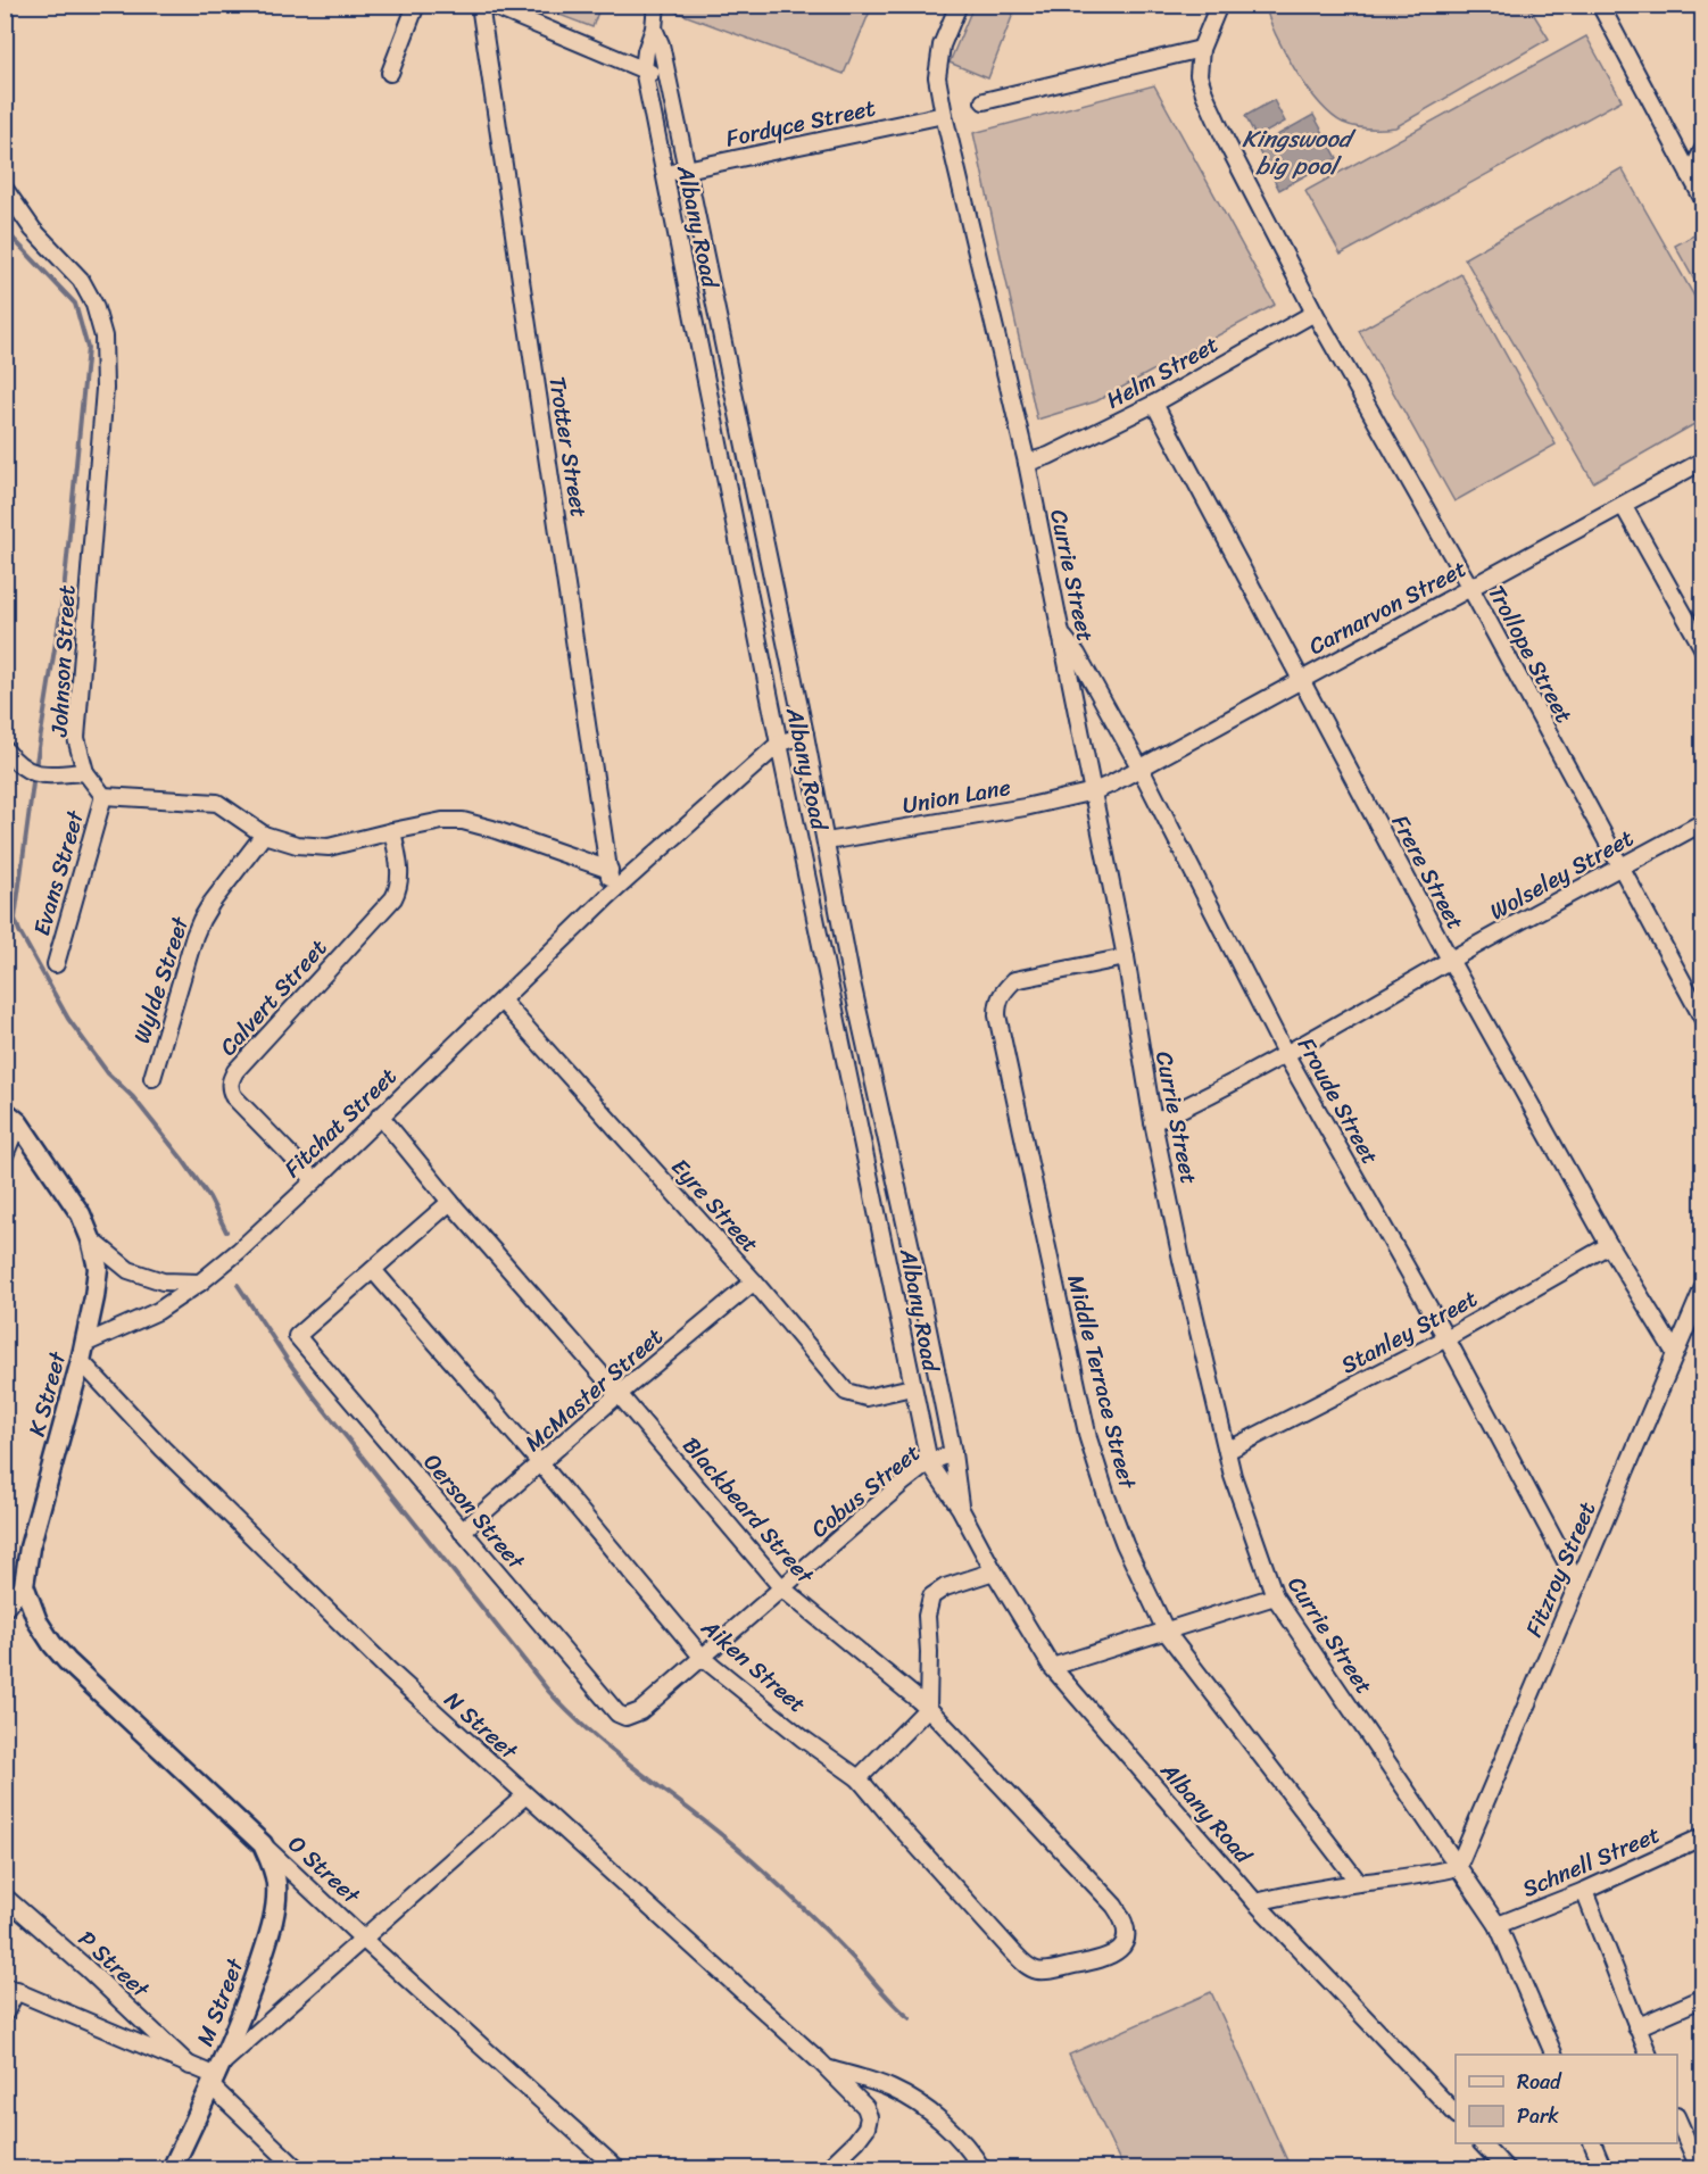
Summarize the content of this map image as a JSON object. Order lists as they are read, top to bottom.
{
  "streets": {
    "street": [
      "Fordyce Street",
      "Albany Road",
      "Helm Street",
      "Trotter Street",
      "Currie Street",
      "Carnarvon Street",
      "Trollope Street",
      "Johnson Street",
      "Union Lane",
      "Frere Street",
      "Evans Street",
      "Wolseley Street",
      "Wylde Street",
      "Calvert Street",
      "Froude Street",
      "Fitchat Street",
      "Eyre Street",
      "Stanley Street",
      "Middle Terrace Street",
      "McMaster Street",
      "K Street",
      "Cobus Street",
      "Blackbeard Street",
      "Oerson Street",
      "Fitzroy Street",
      "Aiken Street",
      "N Street",
      "Schnell Street",
      "O Street",
      "P Street",
      "M Street"
    ]
  },
  "crossings": [
    ["Fordyce Street", "Albany Road"],
    ["Fordyce Street", "Currie Street"],
    ["Albany Road", "Union Lane"],
    ["Albany Road", "Fitchat Street"],
    ["Albany Road", "Eyre Street"],
    ["Albany Road", "Cobus Street"],
    ["Helm Street", "Currie Street"],
    ["Helm Street", "Trollope Street"],
    ["Helm Street", "Frere Street"],
    ["Trotter Street", "Fitchat Street"],
    ["Currie Street", "Carnarvon Street"],
    ["Currie Street", "Union Lane"],
    ["Currie Street", "Wolseley Street"],
    ["Currie Street", "Froude Street"],
    ["Currie Street", "Stanley Street"],
    ["Currie Street", "Middle Terrace Street"],
    ["Currie Street", "Fitzroy Street"],
    ["Currie Street", "Schnell Street"],
    ["Carnarvon Street", "Trollope Street"],
    ["Carnarvon Street", "Union Lane"],
    ["Carnarvon Street", "Frere Street"],
    ["Carnarvon Street", "Froude Street"],
    ["Trollope Street", "Wolseley Street"],
    ["Johnson Street", "Evans Street"],
    ["Frere Street", "Wolseley Street"],
    ["Frere Street", "Stanley Street"],
    ["Frere Street", "Fitzroy Street"],
    ["Wolseley Street", "Froude Street"],
    ["Calvert Street", "Fitchat Street"],
    ["Froude Street", "Stanley Street"],
    ["Froude Street", "Fitzroy Street"],
    ["Fitchat Street", "Eyre Street"],
    ["Fitchat Street", "K Street"],
    ["Fitchat Street", "Blackbeard Street"],
    ["Fitchat Street", "N Street"],
    ["Eyre Street", "McMaster Street"],
    ["McMaster Street", "Blackbeard Street"],
    ["McMaster Street", "Oerson Street"],
    ["McMaster Street", "Aiken Street"],
    ["K Street", "N Street"],
    ["K Street", "O Street"],
    ["Cobus Street", "Blackbeard Street"],
    ["Cobus Street", "Oerson Street"],
    ["Cobus Street", "Aiken Street"],
    ["Blackbeard Street", "Aiken Street"],
    ["Oerson Street", "Aiken Street"],
    ["O Street", "M Street"],
    ["P Street", "M Street"]
  ],
  "water": ["Kingswood big pool"],
  "legend": ["Road", "Park"]
}
